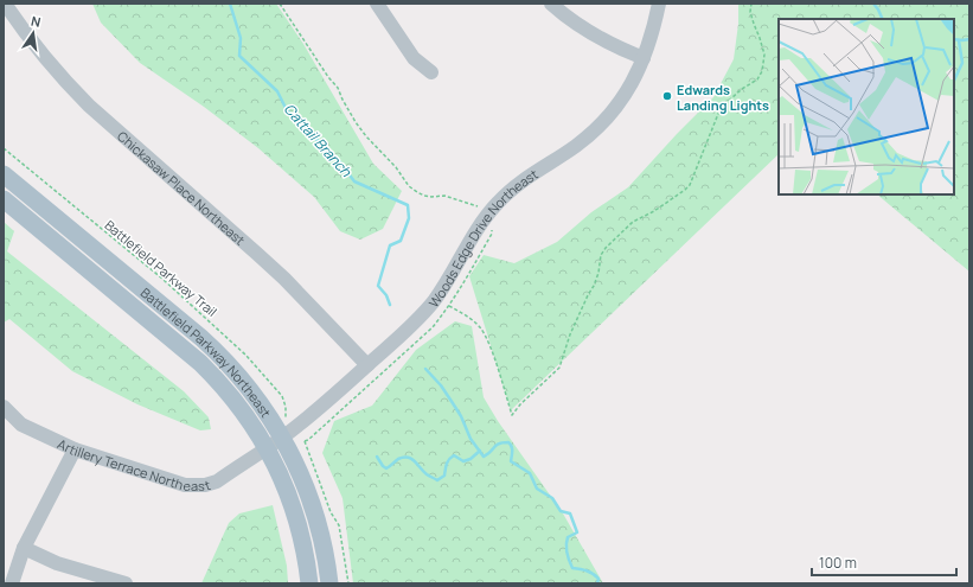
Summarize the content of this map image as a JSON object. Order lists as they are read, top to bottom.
{
  "streets": {
    "main road": ["Battlefield Parkway Northeast"],
    "street": ["Chickasaw Place Northeast", "Woods Edge Drive Northeast", "Artillery Terrace Northeast"],
    "path": ["Battlefield Parkway Trail"]
  },
  "crossings": [
    ["Chickasaw Place Northeast", "Woods Edge Drive Northeast"],
    ["Woods Edge Drive Northeast", "Battlefield Parkway Northeast"],
    ["Woods Edge Drive Northeast", "Artillery Terrace Northeast"],
    ["Battlefield Parkway Northeast", "Artillery Terrace Northeast"]
  ],
  "water": ["Cattail Branch"],
  "places": ["Edwards Landing Lights"],
  "scale_bar": "100 m",
  "north": "top"
}
